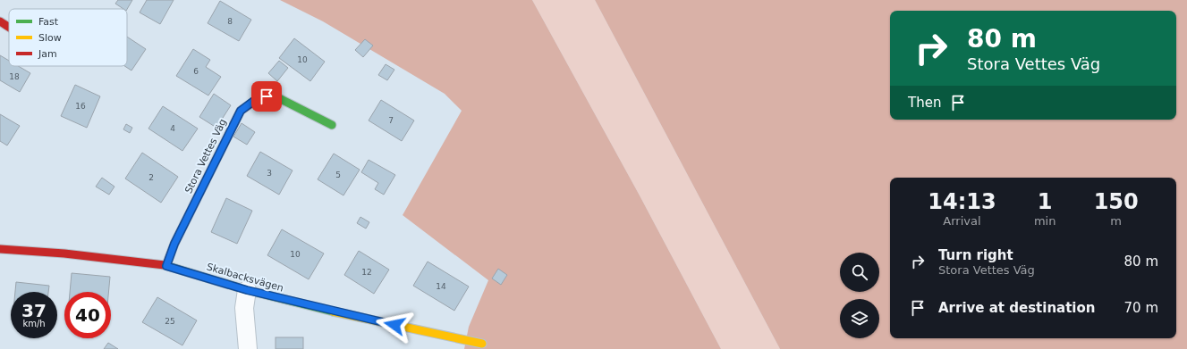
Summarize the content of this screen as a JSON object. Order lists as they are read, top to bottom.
{
  "streets": {
    "street": ["Stora Vettes Väg", "Skalbacksvägen"]
  },
  "crossings": [
    ["Stora Vettes Väg", "Skalbacksvägen"]
  ],
  "house_numbers": [
    "8",
    "10",
    "6",
    "18",
    "16",
    "7",
    "4",
    "3",
    "5",
    "2",
    "10",
    "12",
    "14",
    "25"
  ],
  "legend": ["Fast", "Slow", "Jam"],
  "page": {
    "turn": ["80 m", "Stora Vettes Väg"],
    "then": "Then",
    "eta": [
      "14:13",
      "Arrival",
      "1",
      "min",
      "150",
      "m"
    ],
    "list": [
      {
        "name": "Turn right",
        "note": "Stora Vettes Väg",
        "value": "80 m"
      },
      {
        "name": "Arrive at destination",
        "value": "70 m"
      }
    ],
    "speed": "37 km/h",
    "limit": "40"
  }
}
